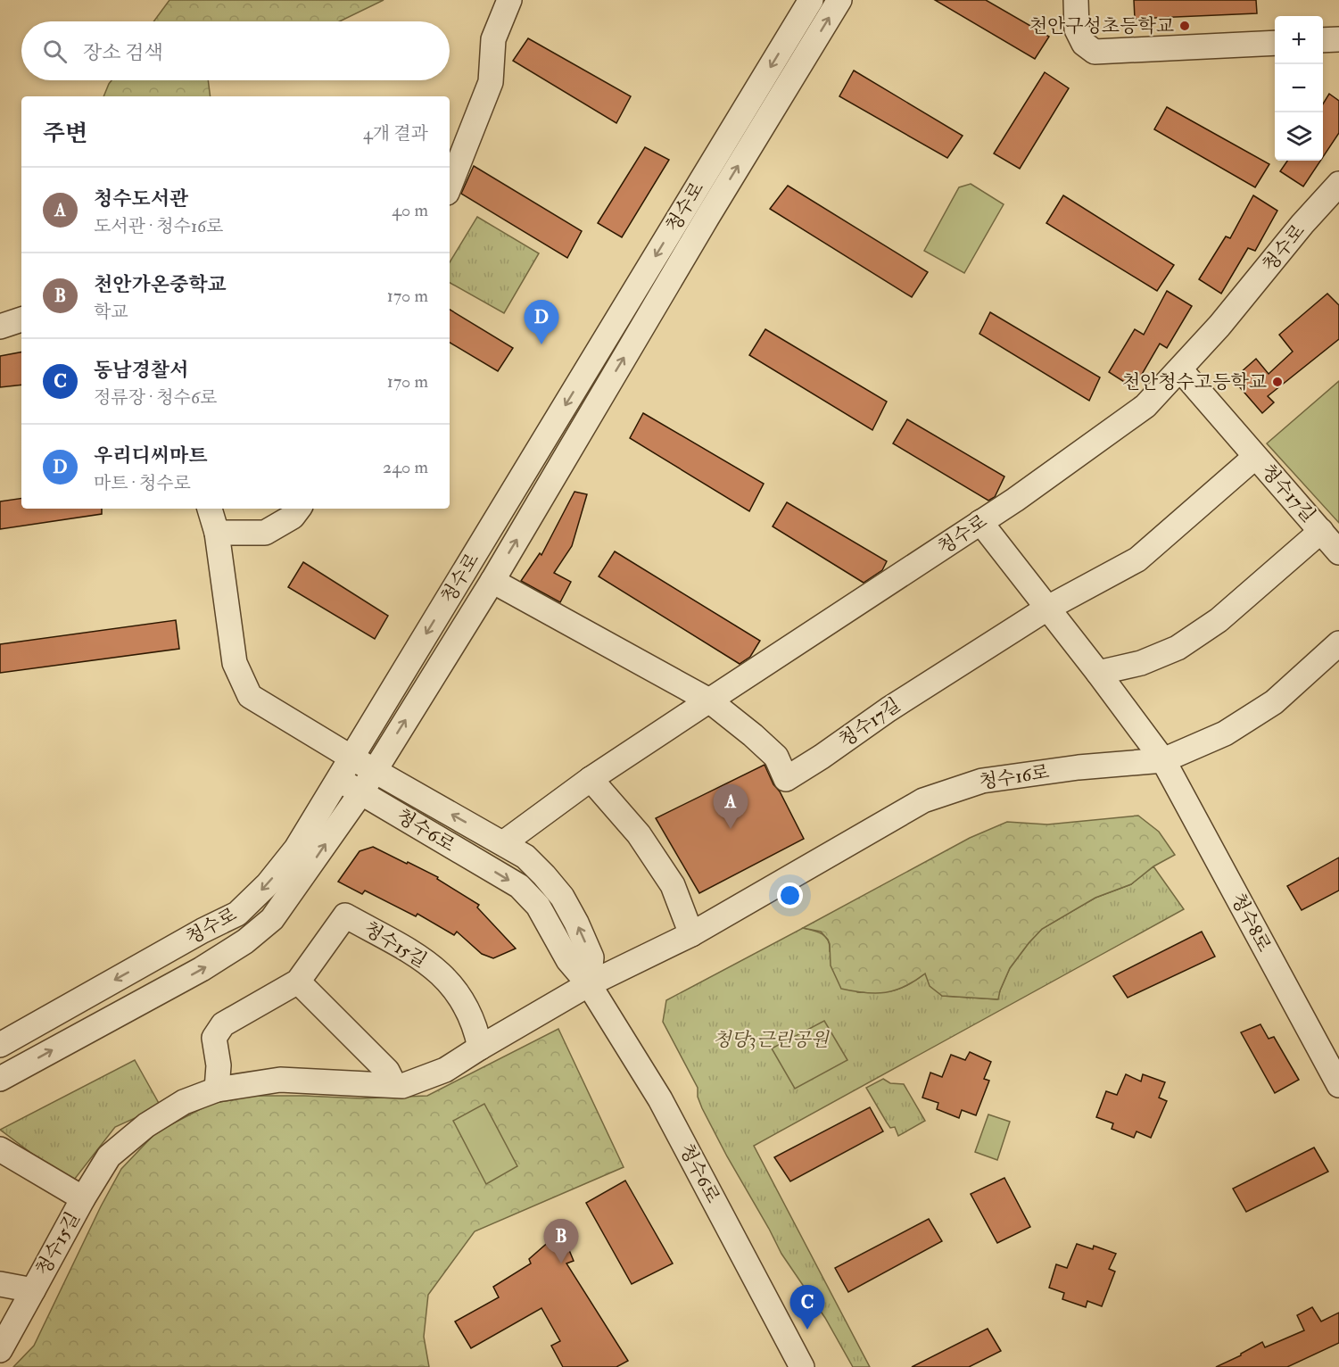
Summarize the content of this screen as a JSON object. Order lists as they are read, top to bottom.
{
  "streets": {
    "street": [
      "청수로",
      "청수17길",
      "청수16로",
      "청수6로",
      "청수8로",
      "청수15길"
    ]
  },
  "crossings": [
    ["청수로", "청수17길"],
    ["청수로", "청수6로"],
    ["청수16로", "청수6로"],
    ["청수16로", "청수8로"],
    ["청수16로", "청수15길"],
    ["청수6로", "청수15길"]
  ],
  "parks": ["청당3근린공원"],
  "places": ["천안구성초등학교", "천안청수고등학교"],
  "page": {
    "map_buttons": ["+", "−"],
    "search": "장소 검색",
    "heading": ["주변", "4개 결과"],
    "list": [
      {
        "mark": "A",
        "name": "청수도서관",
        "note": "도서관 · 청수16로",
        "value": "40 m"
      },
      {
        "mark": "B",
        "name": "천안가온중학교",
        "note": "학교",
        "value": "170 m"
      },
      {
        "mark": "C",
        "name": "동남경찰서",
        "note": "정류장 · 청수6로",
        "value": "170 m"
      },
      {
        "mark": "D",
        "name": "우리디씨마트",
        "note": "마트 · 청수로",
        "value": "240 m"
      }
    ],
    "pins": [
      "D",
      "A",
      "B",
      "C"
    ]
  }
}
